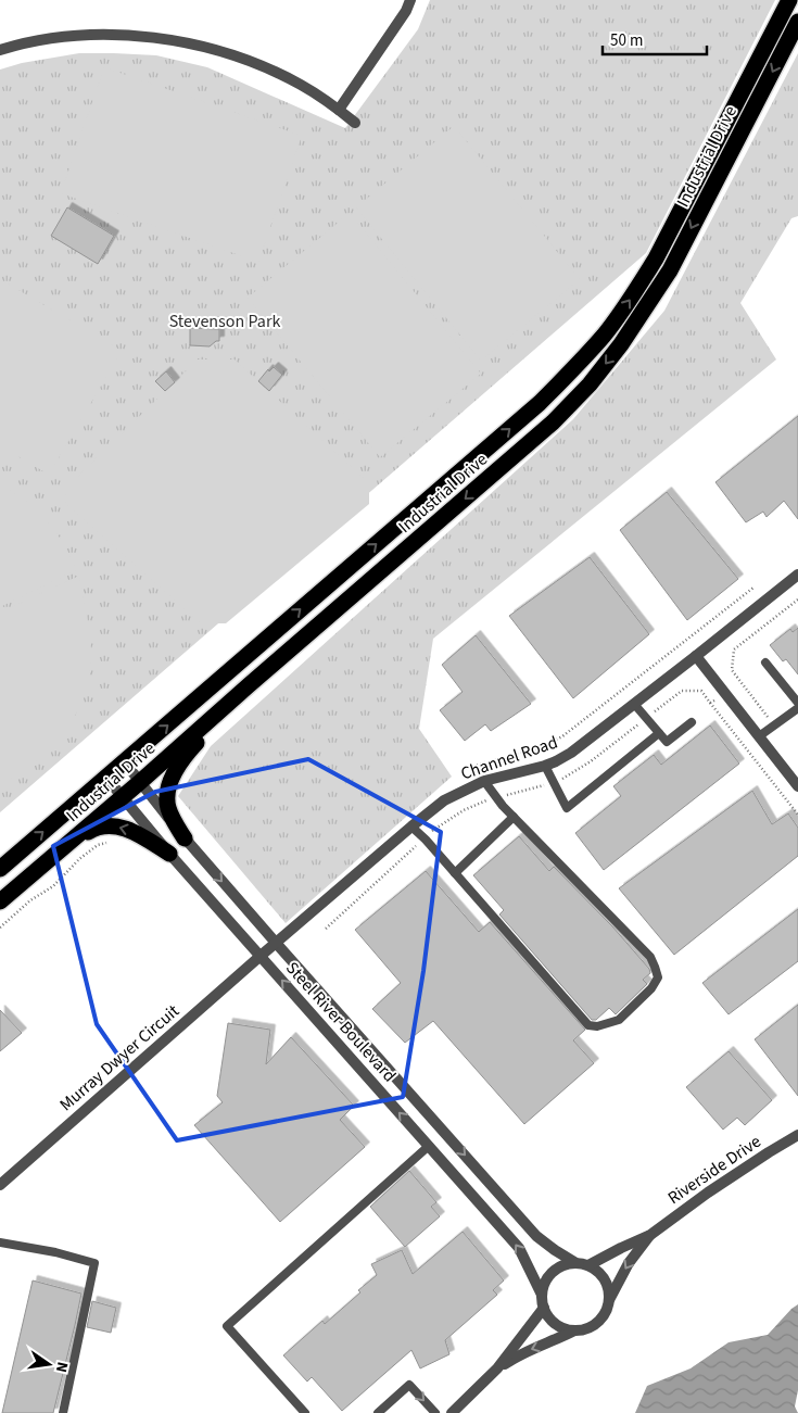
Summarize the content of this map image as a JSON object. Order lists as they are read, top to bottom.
{
  "streets": {
    "highway": ["Industrial Drive"],
    "street": [
      "Channel Road",
      "Steel River Boulevard",
      "Murray Dwyer Circuit",
      "Riverside Drive"
    ]
  },
  "crossings": [
    ["Industrial Drive", "Steel River Boulevard"],
    ["Channel Road", "Steel River Boulevard"],
    ["Channel Road", "Murray Dwyer Circuit"],
    ["Steel River Boulevard", "Murray Dwyer Circuit"],
    ["Steel River Boulevard", "Riverside Drive"]
  ],
  "parks": ["Stevenson Park"],
  "scale_bar": "50 m",
  "north": "right"
}
